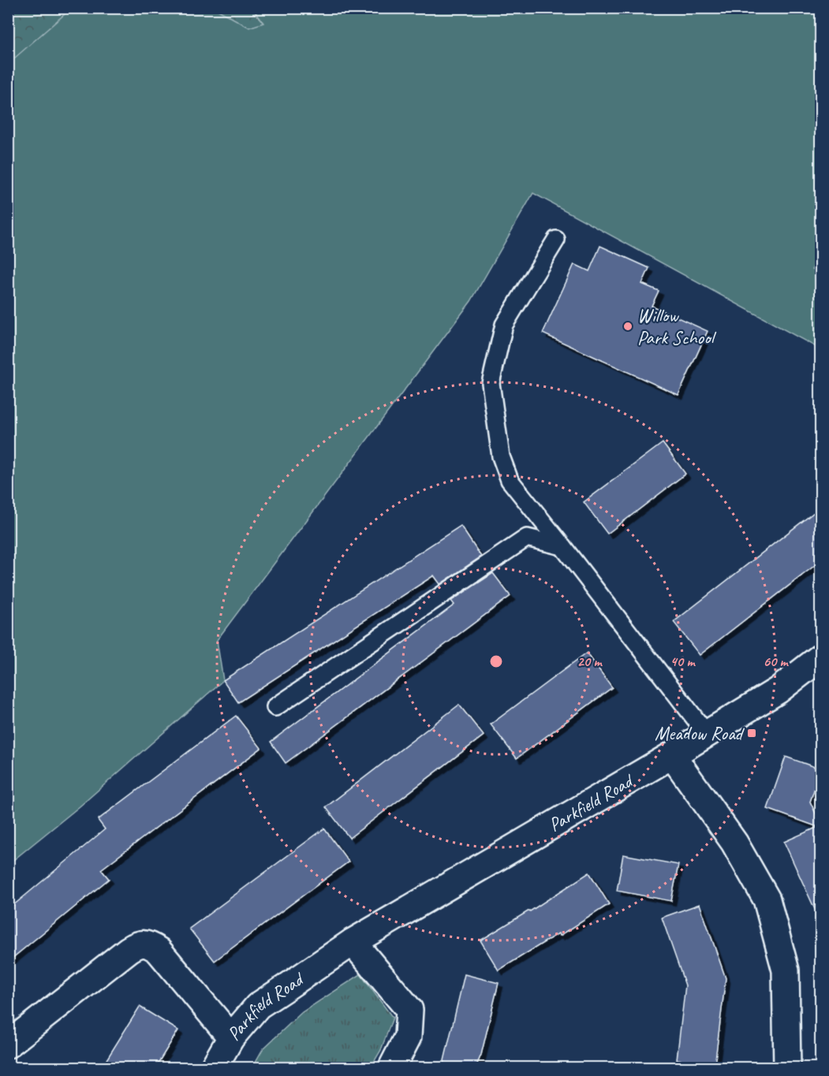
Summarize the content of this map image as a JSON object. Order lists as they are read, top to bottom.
{
  "streets": {
    "street": ["Parkfield Road"]
  },
  "places": {
    "other": ["Willow Park School"],
    "transit": ["Meadow Road"]
  },
  "rings": ["20 m", "40 m", "60 m"]
}
